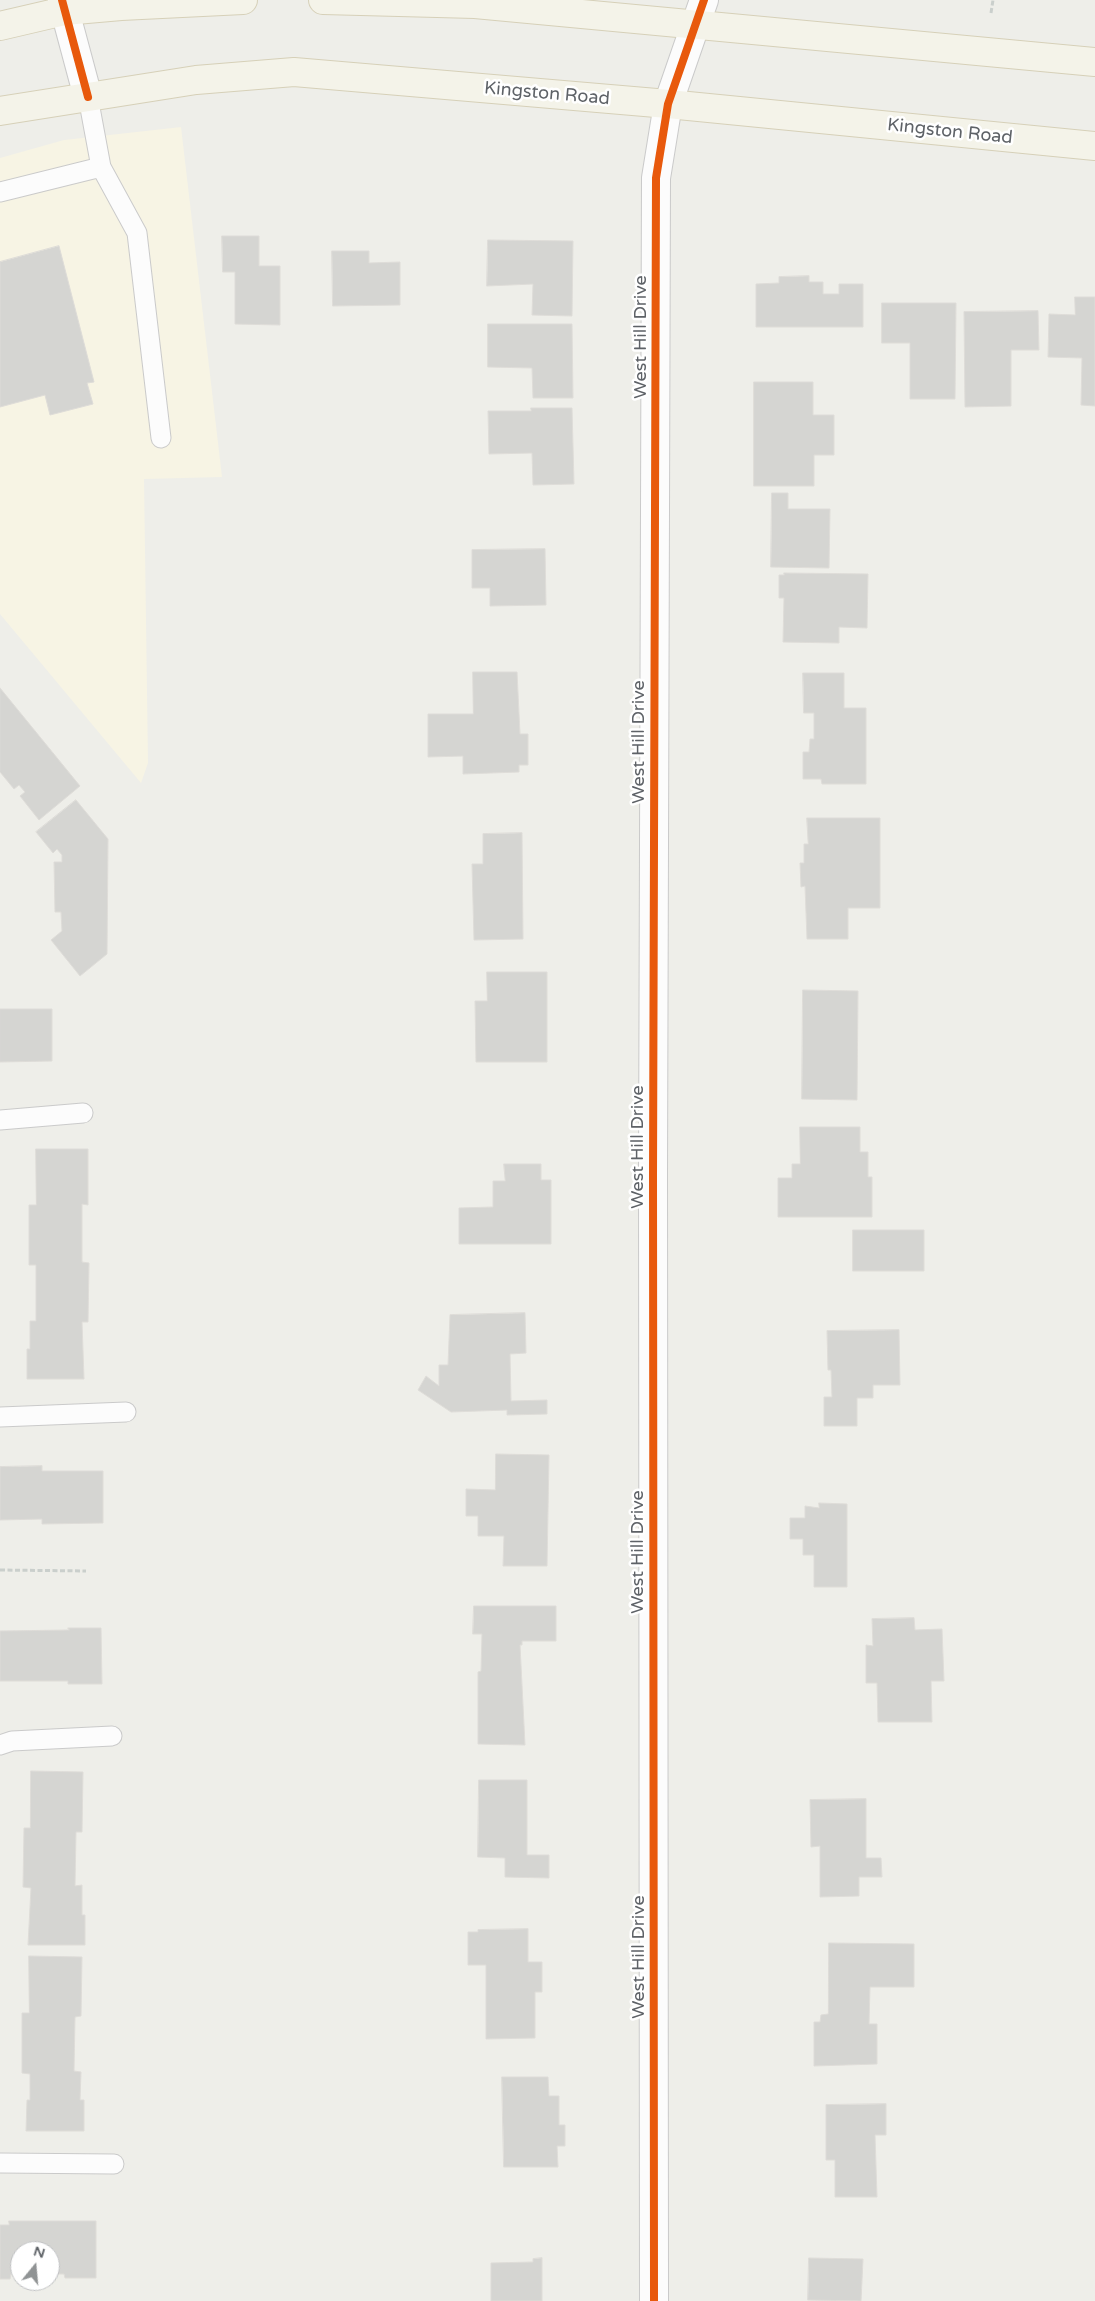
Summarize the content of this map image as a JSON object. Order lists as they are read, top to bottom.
{
  "streets": {
    "main road": ["Kingston Road"],
    "street": ["West Hill Drive"]
  },
  "crossings": [
    ["Kingston Road", "West Hill Drive"]
  ],
  "north": "top"
}
